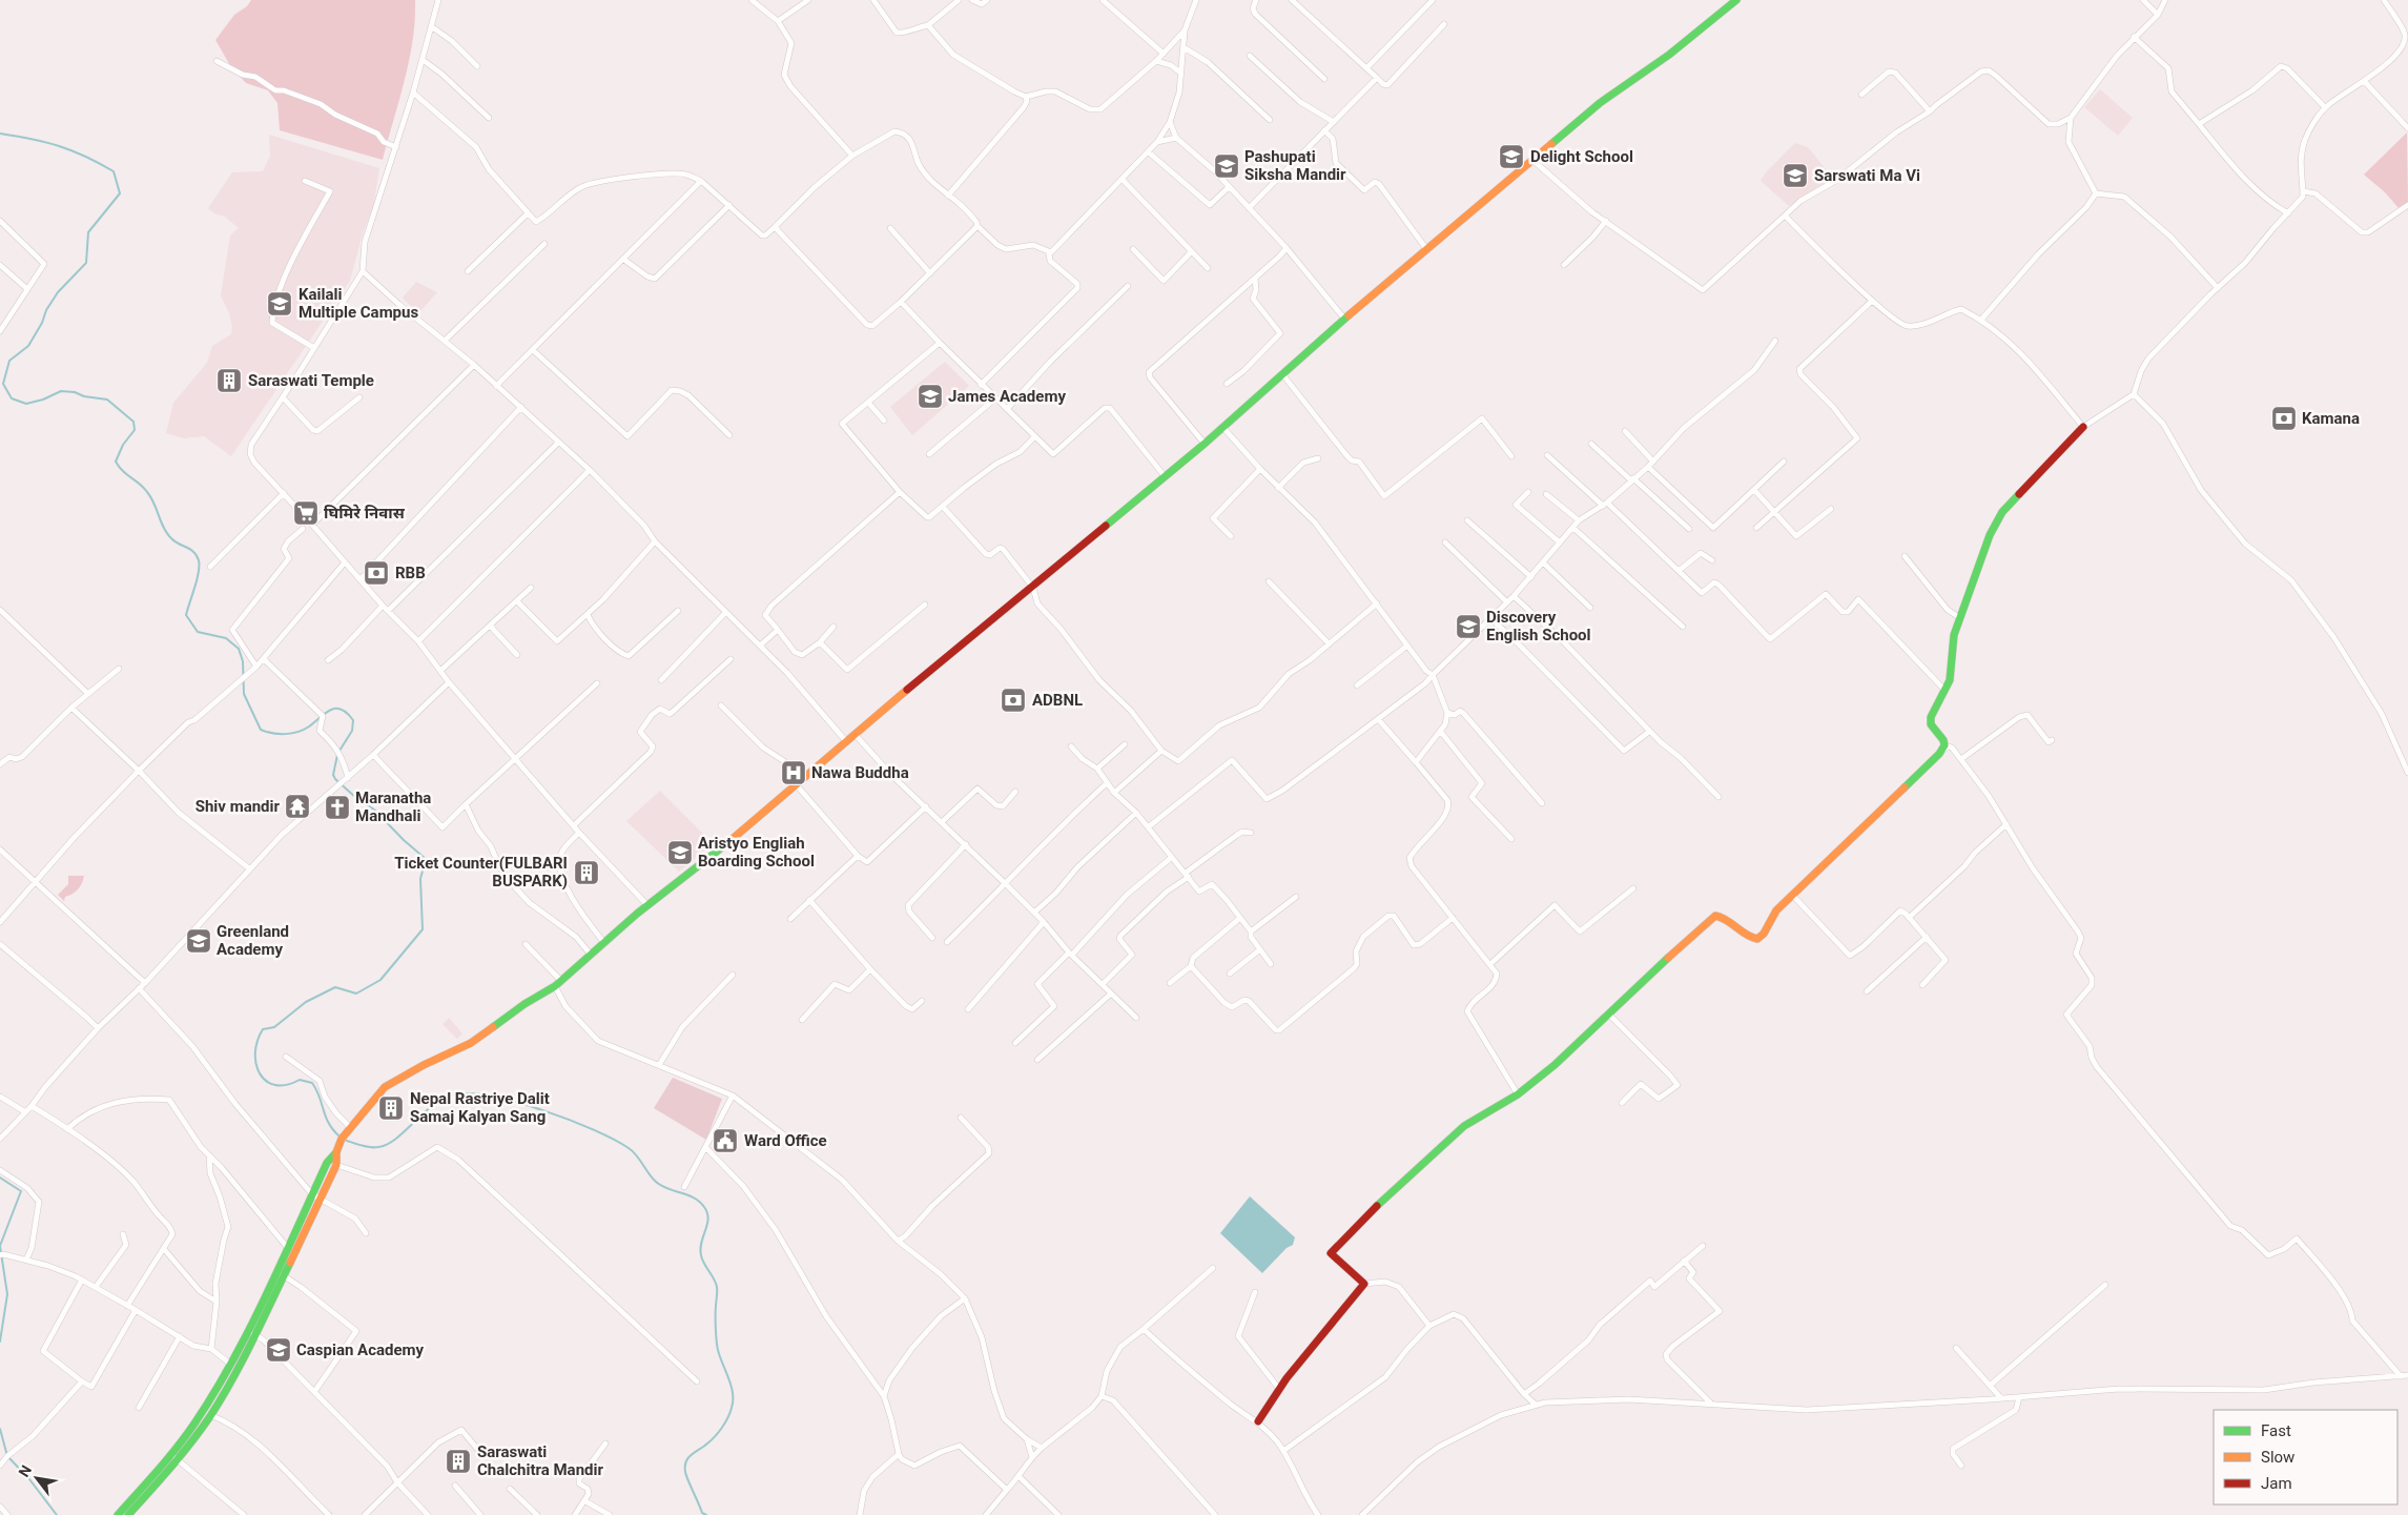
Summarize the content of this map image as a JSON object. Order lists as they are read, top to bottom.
{
  "places": {
    "school or university": [
      "Delight School",
      "Pashupati Siksha Mandir",
      "Sarswati Ma Vi",
      "Kailali Multiple Campus",
      "James Academy",
      "Discovery English School",
      "Aristyo Engliah Boarding School",
      "Greenland Academy",
      "Caspian Academy"
    ],
    "building": [
      "Saraswati Temple",
      "Ticket Counter(FULBARI BUSPARK)",
      "Nepal Rastriye Dalit Samaj Kalyan Sang",
      "Saraswati Chalchitra Mandir"
    ],
    "bank": ["Kamana", "RBB", "ADBNL"],
    "supermarket": ["घिमिरे निवास"],
    "hospital": ["Nawa Buddha"],
    "temple": ["Shiv mandir"],
    "church": ["Maranatha Mandhali"],
    "public building": ["Ward Office"]
  },
  "legend": ["Fast", "Slow", "Jam"],
  "north": "top left"
}
